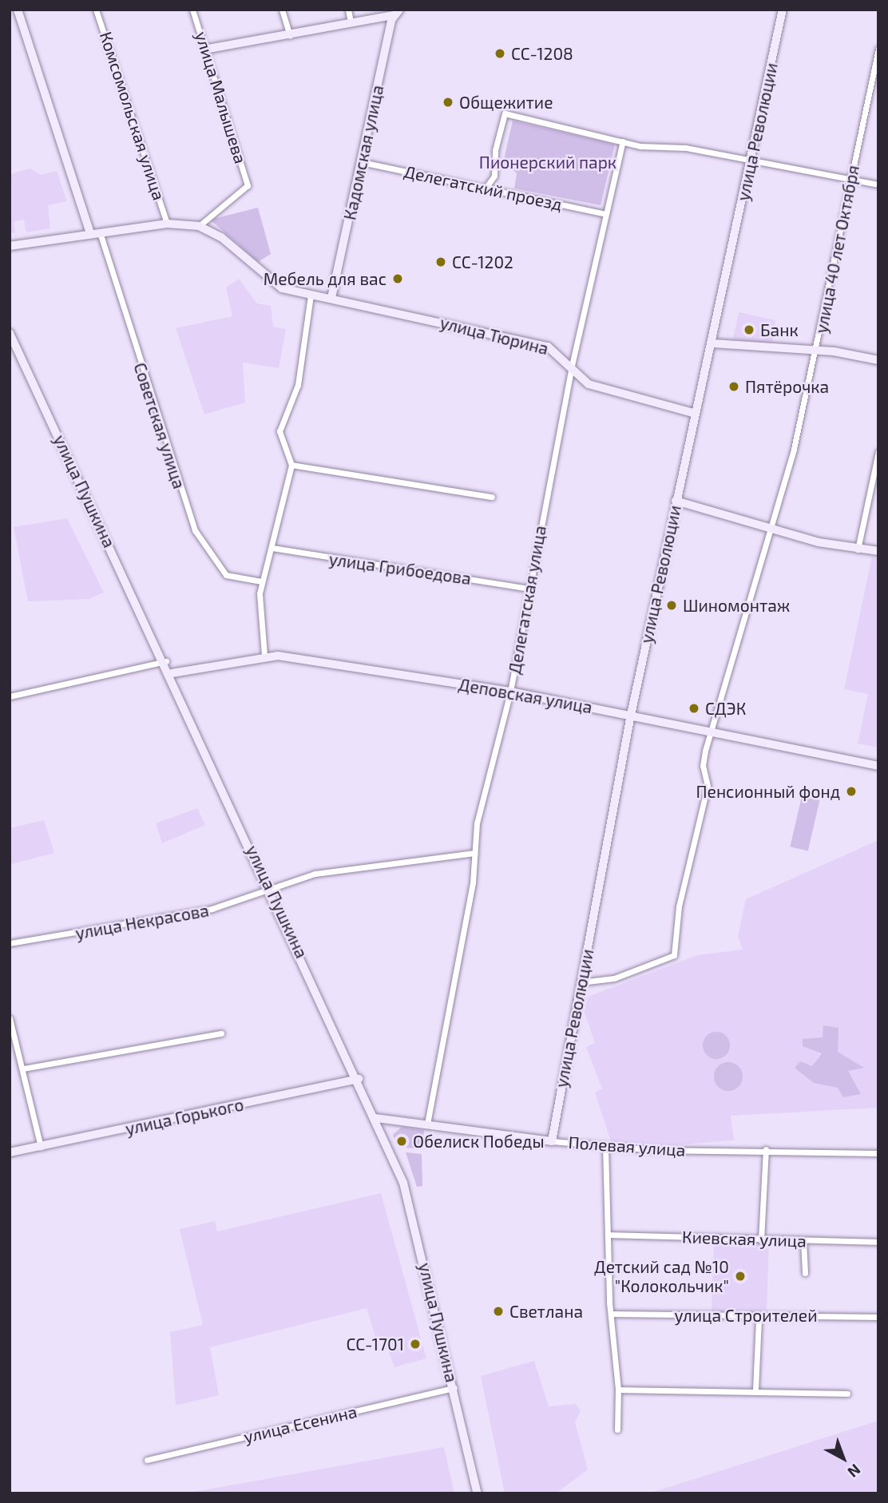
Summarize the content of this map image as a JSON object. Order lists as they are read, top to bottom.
{
  "streets": {
    "street": [
      "улица Малышева",
      "Комсомольская улица",
      "улица Революции",
      "Кадомская улица",
      "Делегатский проезд",
      "улица 40 лет Октября",
      "улица Тюрина",
      "Советская улица",
      "улица Пушкина",
      "улица Грибоедова",
      "Делегатская улица",
      "Деповская улица",
      "улица Некрасова",
      "улица Горького",
      "Полевая улица",
      "Киевская улица",
      "улица Строителей",
      "улица Есенина"
    ]
  },
  "crossings": [
    ["улица Малышева", "улица Тюрина"],
    ["улица Революции", "улица 40 лет Октября"],
    ["улица Революции", "улица Тюрина"],
    ["улица Революции", "Деповская улица"],
    ["улица Революции", "Полевая улица"],
    ["Кадомская улица", "Делегатский проезд"],
    ["Кадомская улица", "улица Тюрина"],
    ["Делегатский проезд", "Делегатская улица"],
    ["улица 40 лет Октября", "Деповская улица"],
    ["улица Тюрина", "Делегатская улица"],
    ["улица Пушкина", "Деповская улица"],
    ["улица Пушкина", "улица Некрасова"],
    ["улица Пушкина", "улица Горького"],
    ["улица Пушкина", "Полевая улица"],
    ["улица Пушкина", "улица Есенина"],
    ["улица Грибоедова", "Делегатская улица"],
    ["Делегатская улица", "Деповская улица"],
    ["Делегатская улица", "улица Некрасова"],
    ["Делегатская улица", "Полевая улица"]
  ],
  "parks": ["Пионерский парк"],
  "places": [
    "СС-1208",
    "Общежитие",
    "СС-1202",
    "Мебель для вас",
    "Банк",
    "Пятёрочка",
    "Шиномонтаж",
    "СДЭК",
    "Пенсионный фонд",
    "Обелиск Победы",
    "Детский сад №10 \"Колокольчик\"",
    "Светлана",
    "СС-1701"
  ],
  "north": "bottom right"
}
